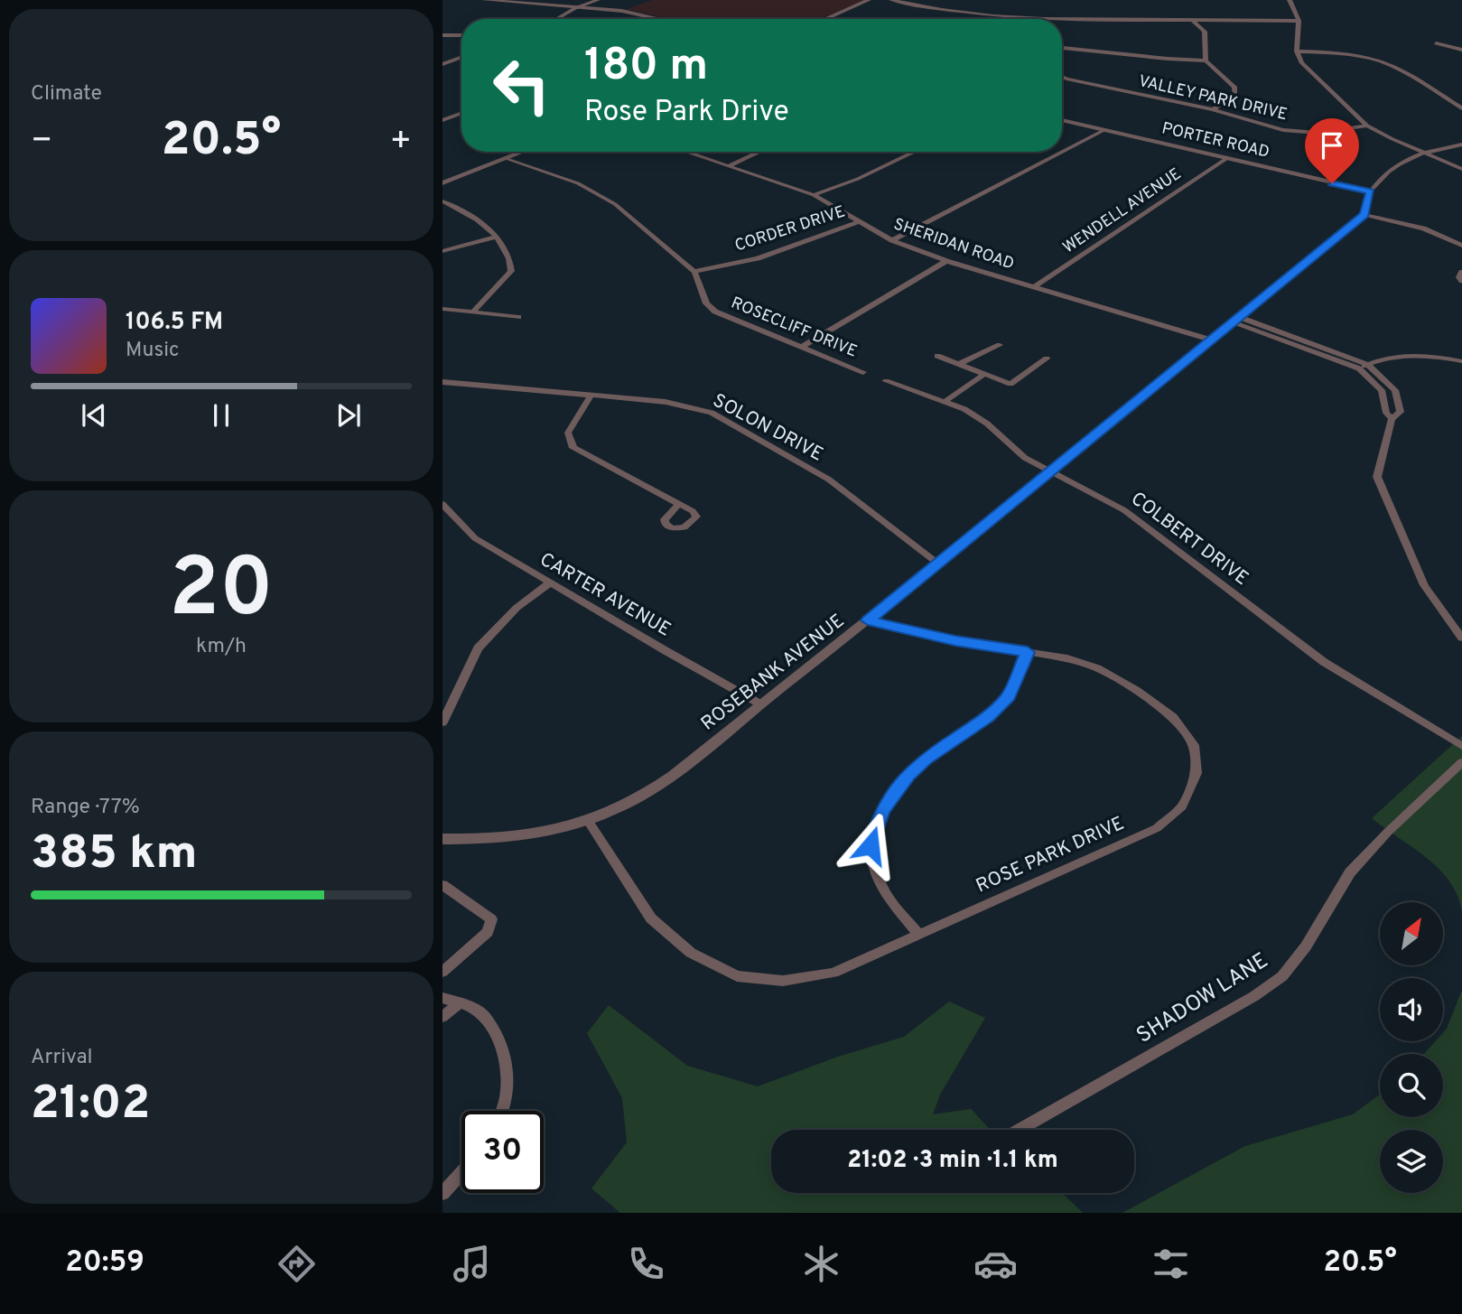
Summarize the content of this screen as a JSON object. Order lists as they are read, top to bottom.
{
  "streets": {
    "street": [
      "VALLEY PARK DRIVE",
      "PORTER ROAD",
      "WENDELL AVENUE",
      "CORDER DRIVE",
      "SHERIDAN ROAD",
      "ROSECLIFF DRIVE",
      "SOLON DRIVE",
      "COLBERT DRIVE",
      "CARTER AVENUE",
      "ROSEBANK AVENUE",
      "ROSE PARK DRIVE",
      "SHADOW LANE"
    ]
  },
  "crossings": [
    ["PORTER ROAD", "WENDELL AVENUE"],
    ["WENDELL AVENUE", "SHERIDAN ROAD"],
    ["CORDER DRIVE", "SHERIDAN ROAD"],
    ["CORDER DRIVE", "ROSECLIFF DRIVE"],
    ["SHERIDAN ROAD", "ROSEBANK AVENUE"],
    ["SOLON DRIVE", "ROSEBANK AVENUE"],
    ["COLBERT DRIVE", "ROSEBANK AVENUE"],
    ["CARTER AVENUE", "ROSEBANK AVENUE"],
    ["ROSEBANK AVENUE", "ROSE PARK DRIVE"]
  ],
  "north": "top right",
  "page": {
    "tile": [
      "Climate",
      ["20", "km/h"],
      ["Range · 77%", "385 km"],
      ["Arrival", "21:02"]
    ],
    "turn": ["180 m", "Rose Park Drive"],
    "heat": ["−", "20.5°", "+"],
    "song": ["106.5 FM", "Music"],
    "limit": "30",
    "trip": "21:02 · 3 min · 1.1 km",
    "tabs": ["20:59", "20.5°"]
  }
}
